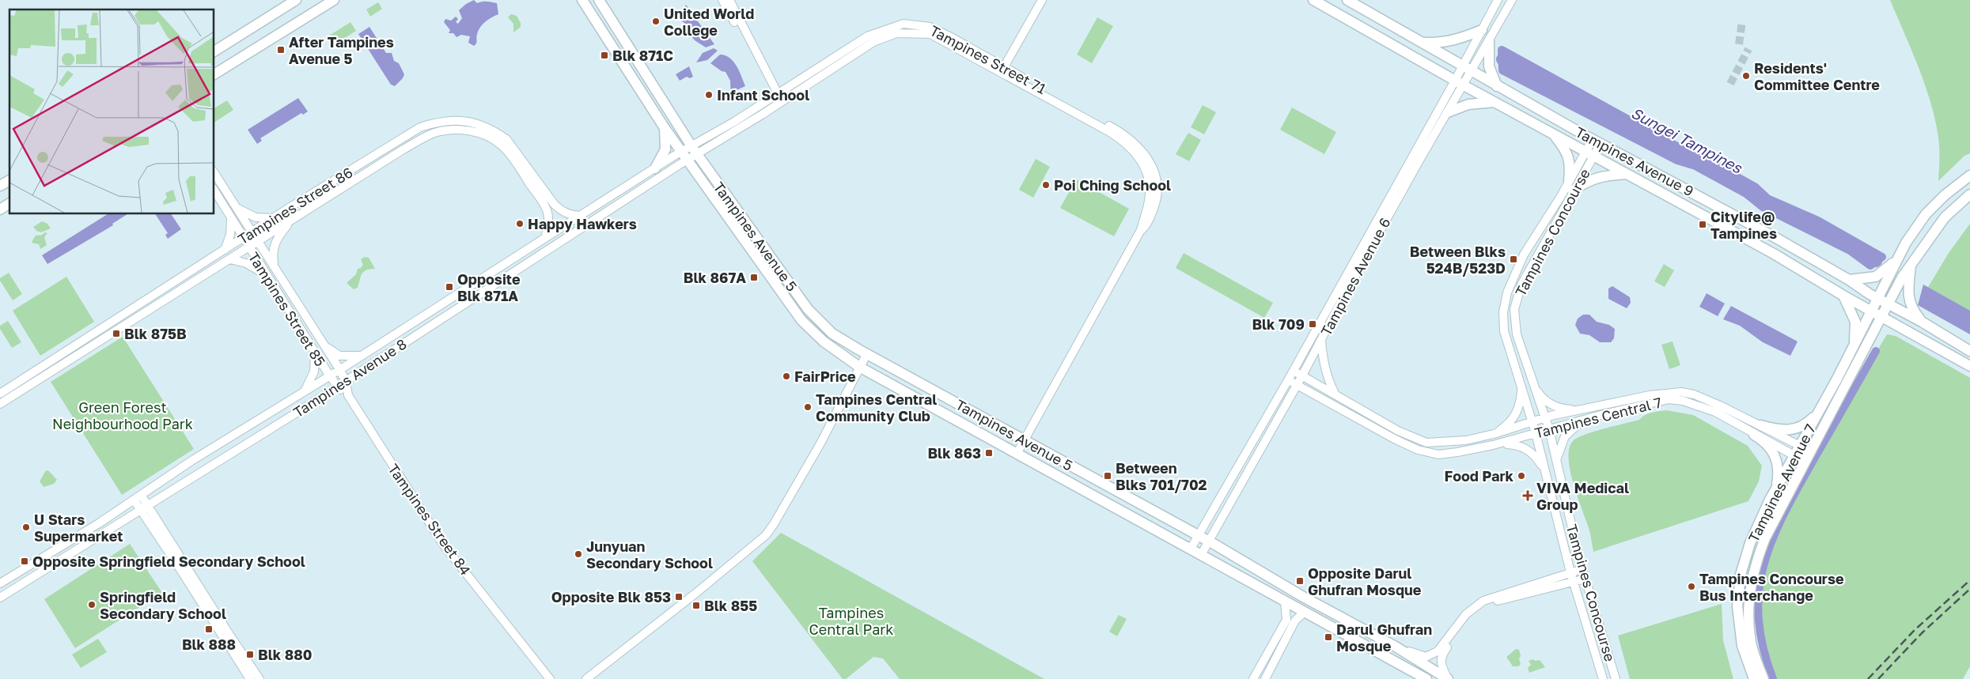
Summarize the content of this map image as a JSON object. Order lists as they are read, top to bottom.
{
  "streets": {
    "main road": ["Tampines Avenue 9", "Tampines Avenue 5", "Tampines Avenue 7"],
    "street": [
      "Tampines Street 71",
      "Tampines Street 86",
      "Tampines Concourse",
      "Tampines Avenue 6",
      "Tampines Street 85",
      "Tampines Avenue 8",
      "Tampines Central 7",
      "Tampines Street 84"
    ]
  },
  "crossings": [
    ["Tampines Street 71", "Tampines Avenue 5"],
    ["Tampines Street 71", "Tampines Avenue 8"],
    ["Tampines Avenue 9", "Tampines Concourse"],
    ["Tampines Avenue 9", "Tampines Avenue 6"],
    ["Tampines Avenue 9", "Tampines Avenue 7"],
    ["Tampines Street 86", "Tampines Street 85"],
    ["Tampines Street 86", "Tampines Avenue 8"],
    ["Tampines Concourse", "Tampines Central 7"],
    ["Tampines Avenue 5", "Tampines Avenue 6"],
    ["Tampines Avenue 5", "Tampines Avenue 8"],
    ["Tampines Avenue 6", "Tampines Central 7"],
    ["Tampines Street 85", "Tampines Avenue 8"],
    ["Tampines Street 85", "Tampines Street 84"],
    ["Tampines Avenue 8", "Tampines Street 84"],
    ["Tampines Central 7", "Tampines Avenue 7"]
  ],
  "water": ["Sungei Tampines"],
  "parks": ["Green Forest Neighbourhood Park", "Tampines Central Park"],
  "places": {
    "other": [
      "United World College",
      "Residents' Committee Centre",
      "Infant School",
      "Poi Ching School",
      "Happy Hawkers",
      "FairPrice",
      "Tampines Central Community Club",
      "Food Park",
      "U Stars Supermarket",
      "Junyuan Secondary School",
      "Tampines Concourse Bus Interchange",
      "Springfield Secondary School"
    ],
    "transit": [
      "After Tampines Avenue 5",
      "Blk 871C",
      "Citylife@ Tampines",
      "Between Blks 524B/523D",
      "Blk 867A",
      "Opposite Blk 871A",
      "Blk 709",
      "Blk 875B",
      "Blk 863",
      "Between Blks 701/702",
      "Opposite Springfield Secondary School",
      "Opposite Darul Ghufran Mosque",
      "Opposite Blk 853",
      "Blk 855",
      "Blk 888",
      "Darul Ghufran Mosque",
      "Blk 880"
    ],
    "health": ["VIVA Medical Group"]
  }
}
